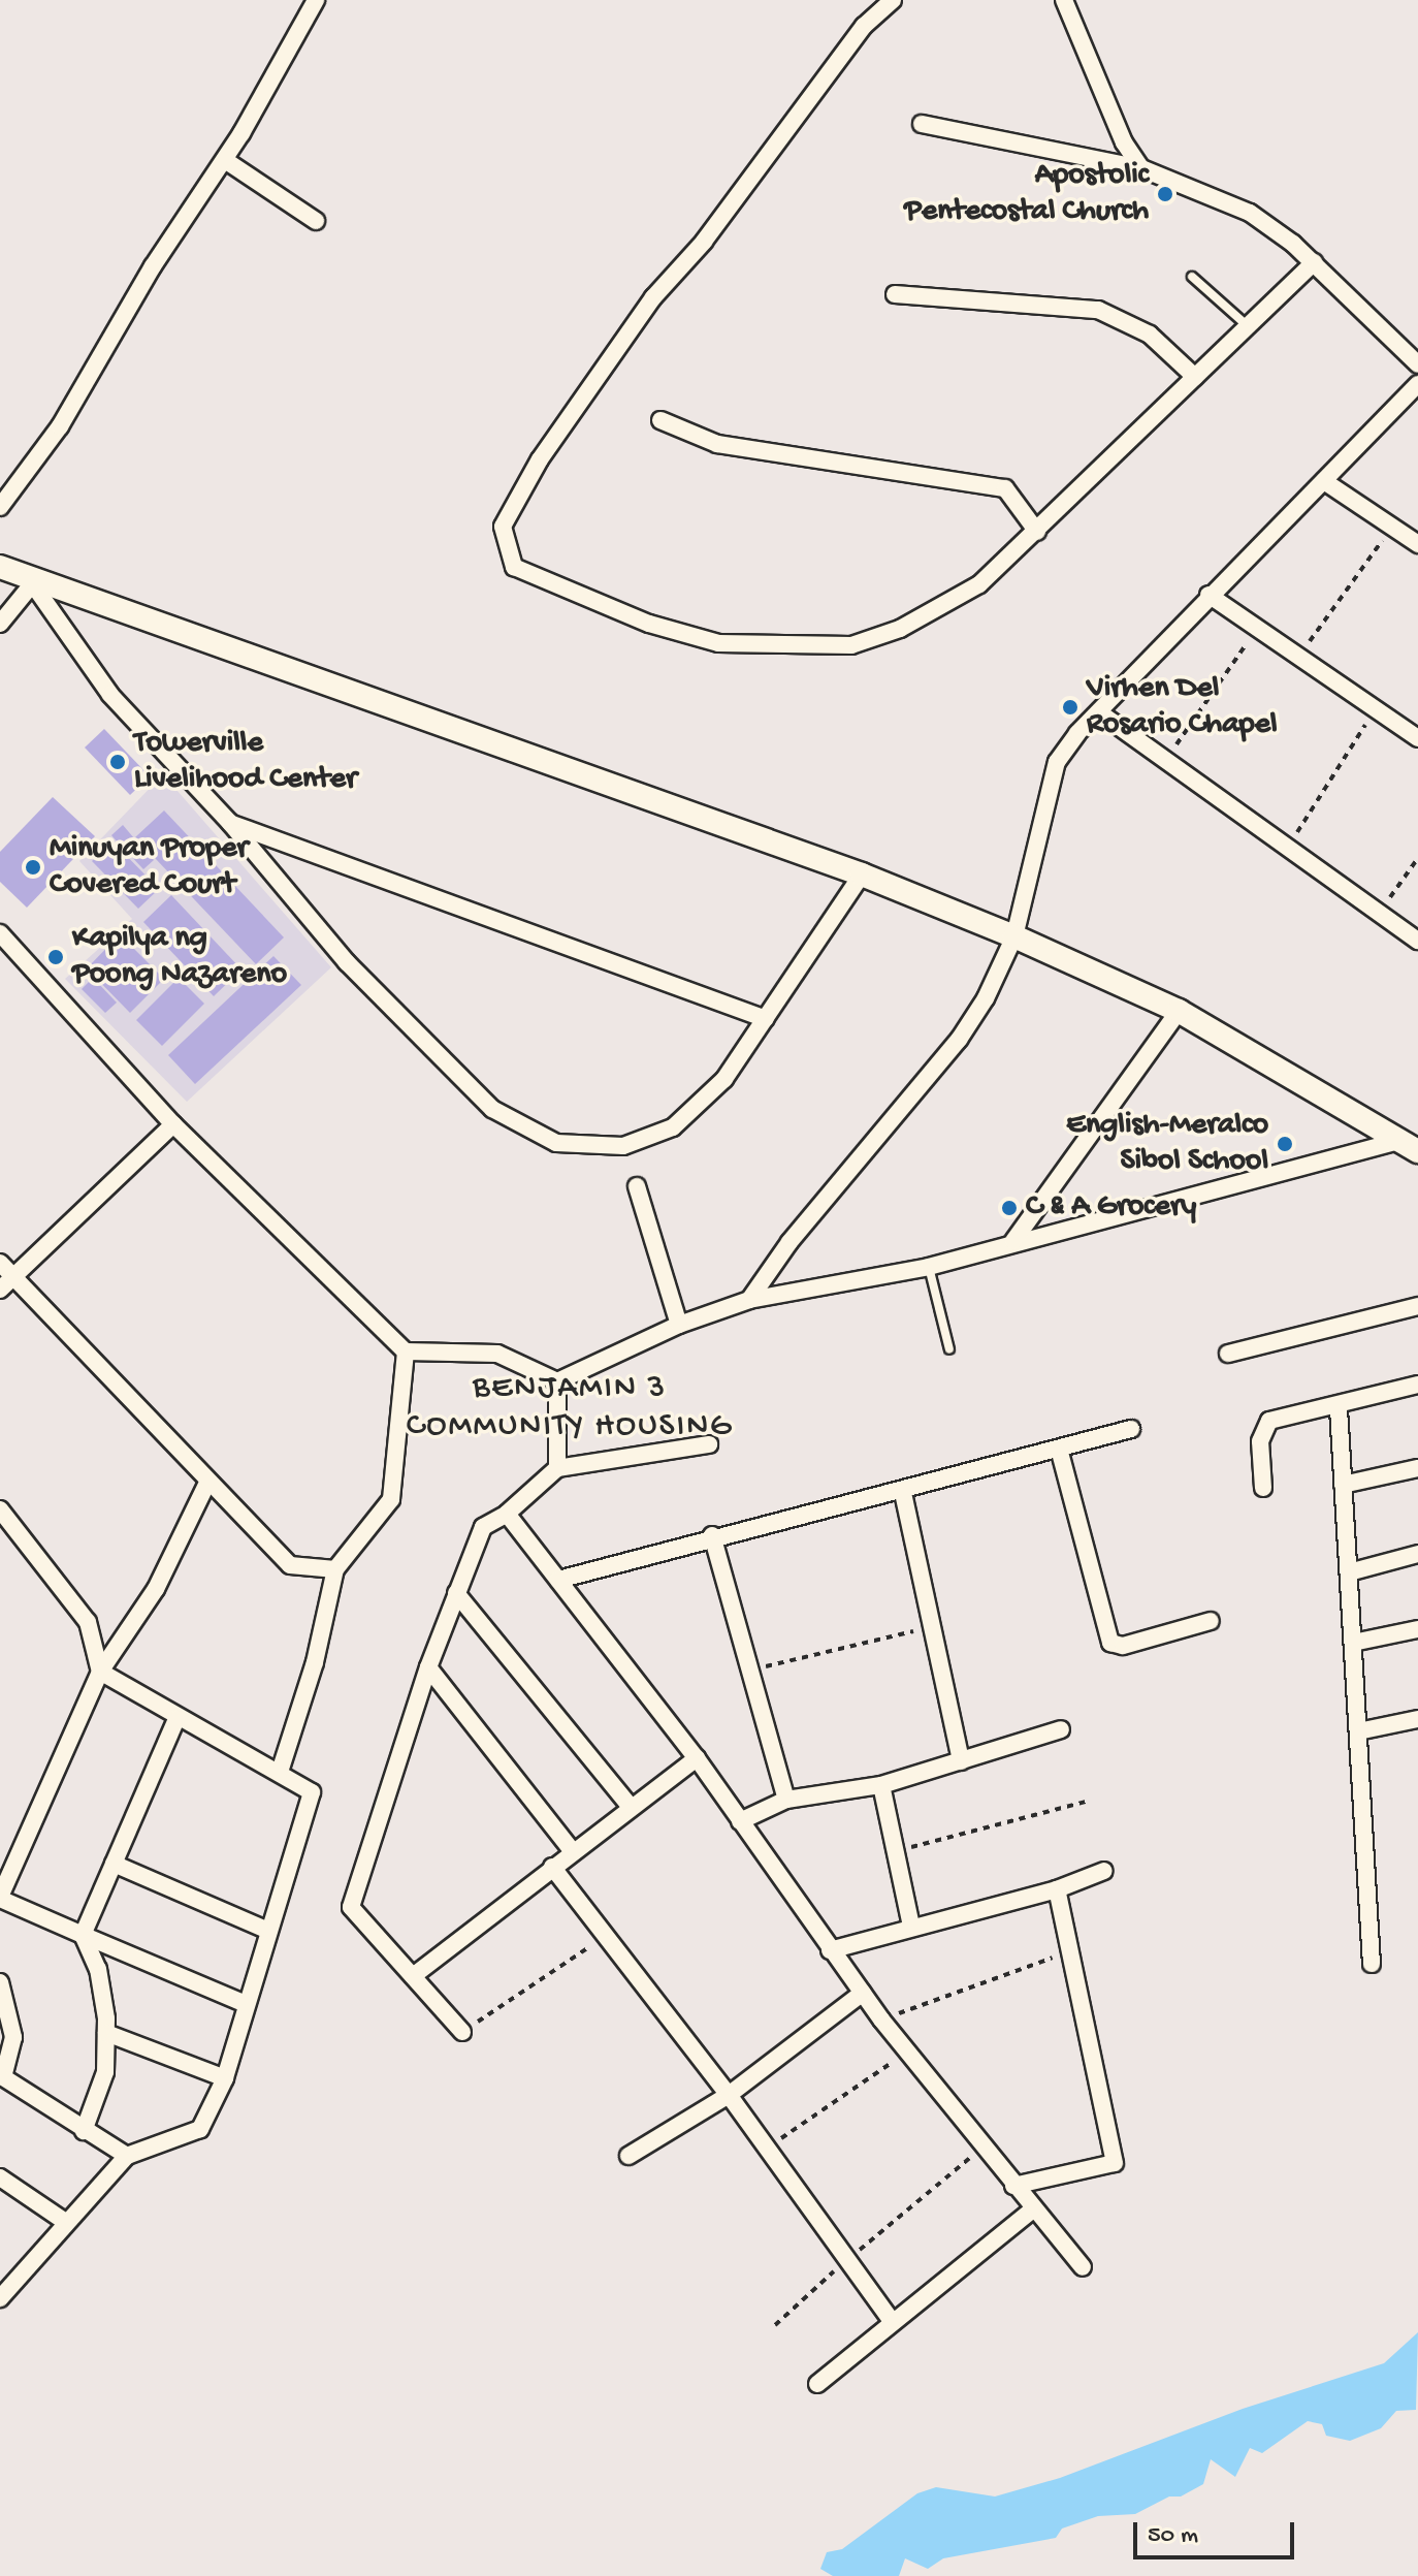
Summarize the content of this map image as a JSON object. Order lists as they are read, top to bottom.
{
  "districts": ["BENJAMIN 3 COMMUNITY HOUSING"],
  "places": [
    "Apostolic Pentecostal Church",
    "Virhen Del Rosario Chapel",
    "Towerville Livelihood Center",
    "Minuyan Proper Covered Court",
    "Kapilya ng Poong Nazareno",
    "English-Meralco Sibol School",
    "C & A Grocery"
  ],
  "scale_bar": "50 m"
}
